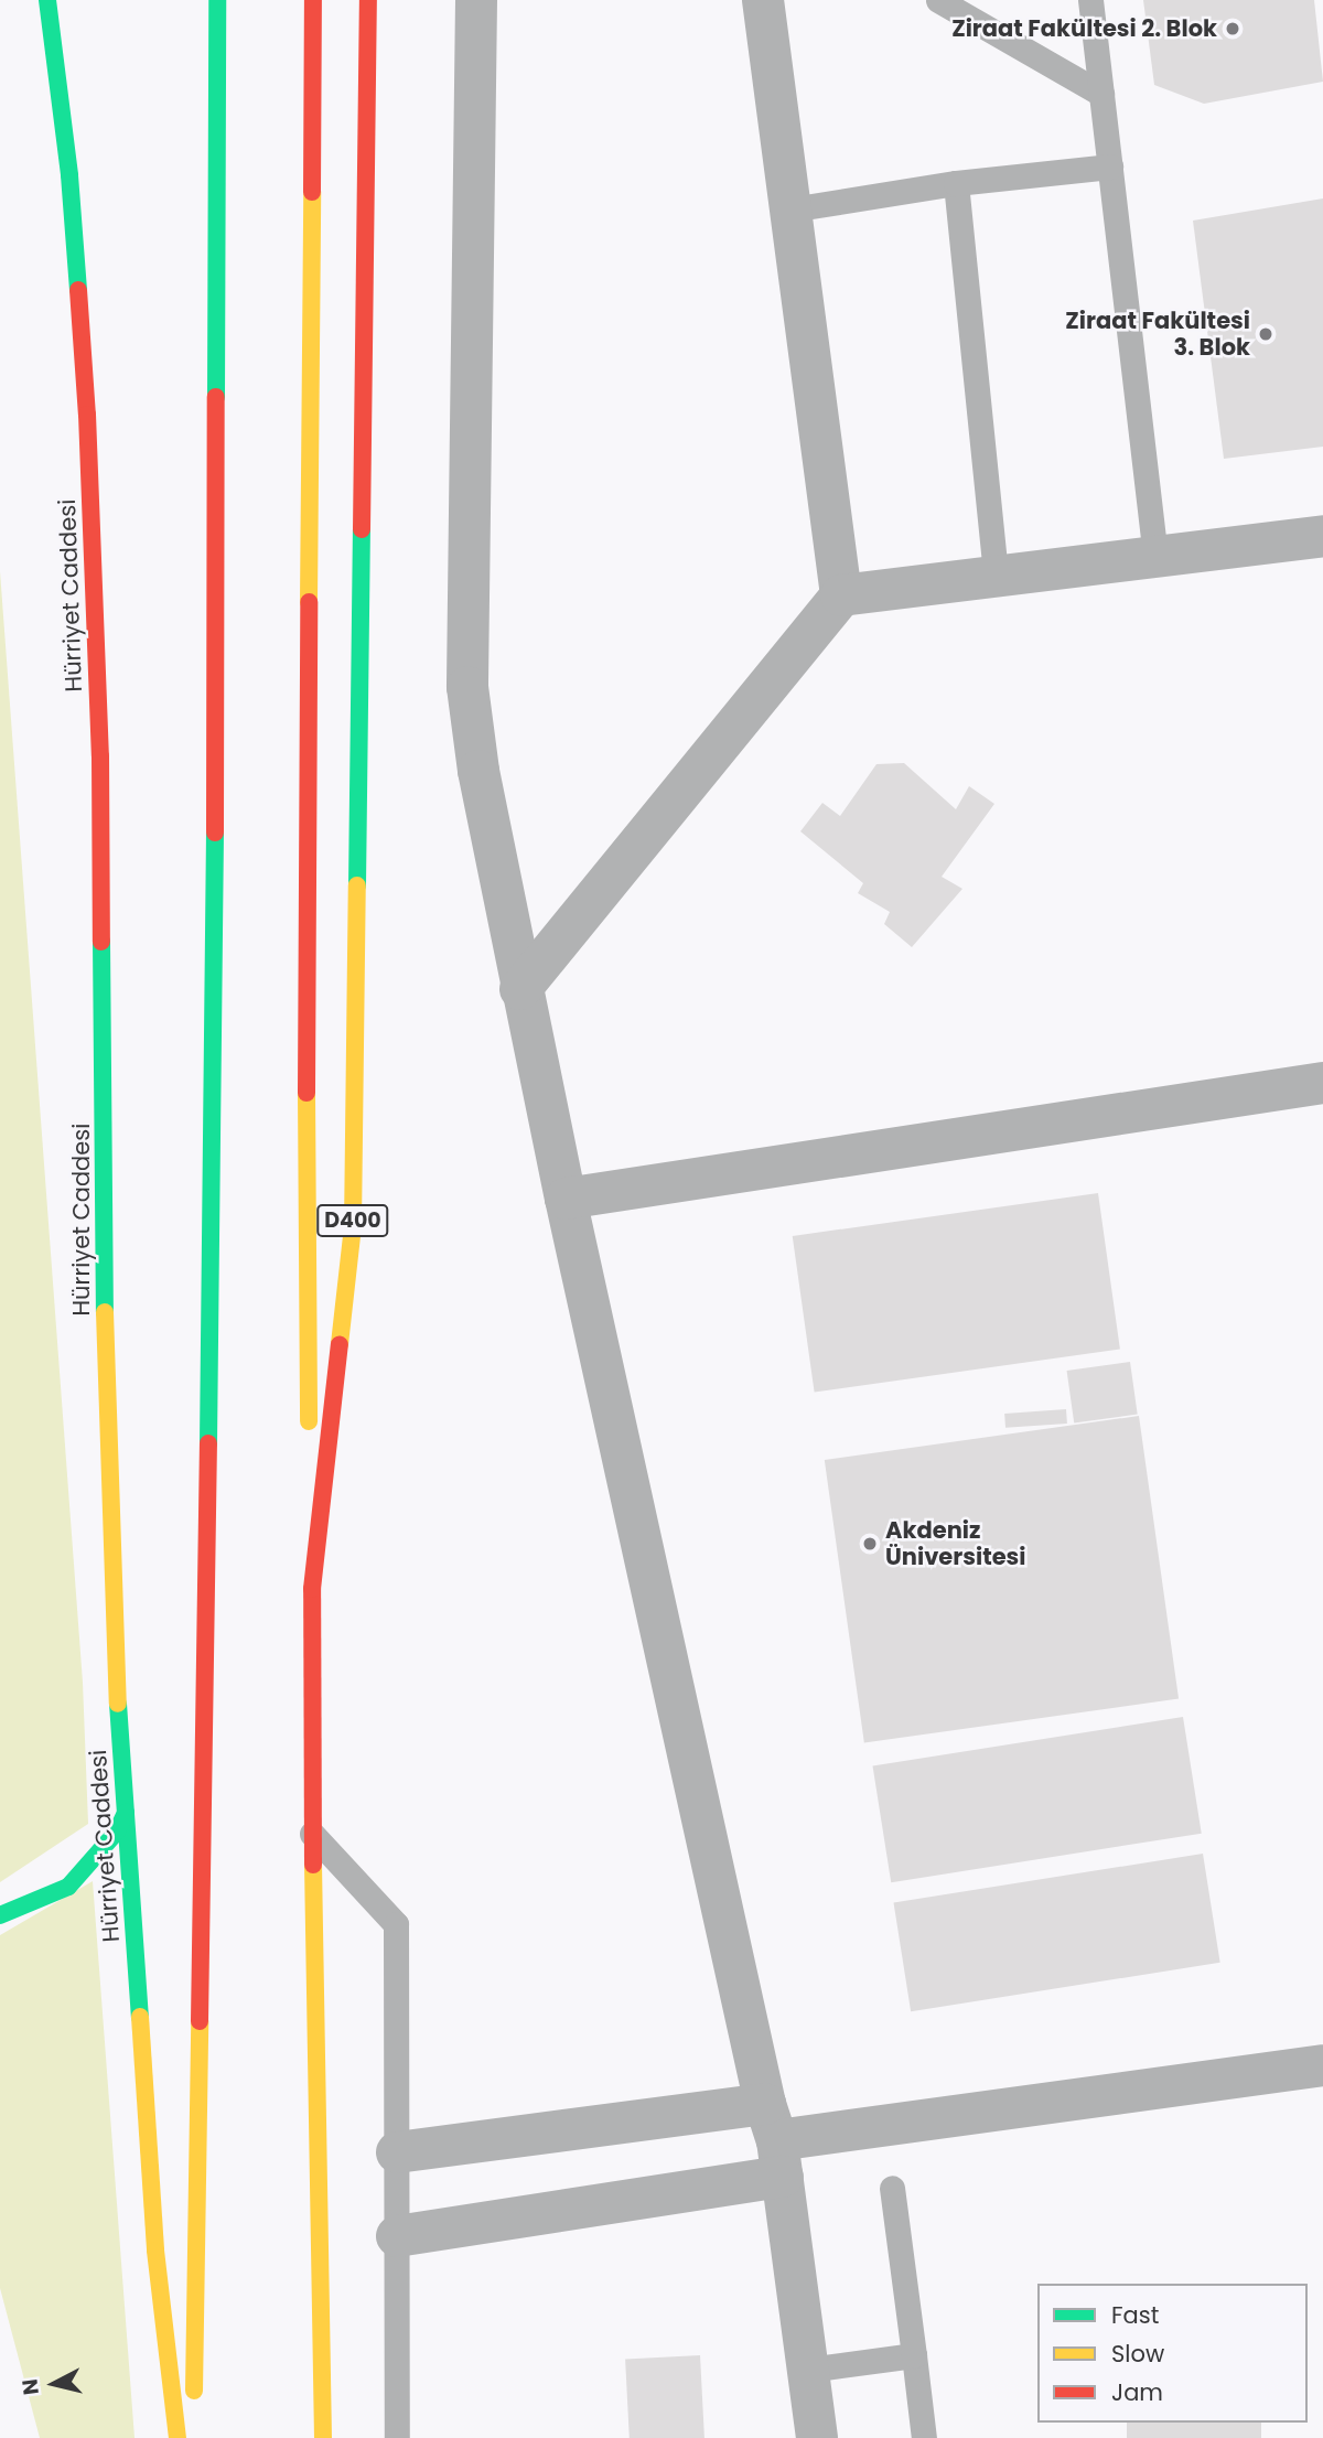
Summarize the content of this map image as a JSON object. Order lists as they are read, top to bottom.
{
  "streets": {
    "highway": ["Hürriyet Caddesi", "D400"]
  },
  "places": ["Ziraat Fakültesi 2. Blok", "Ziraat Fakültesi 3. Blok", "Akdeniz Üniversitesi"],
  "legend": ["Fast", "Slow", "Jam"],
  "north": "left"
}
